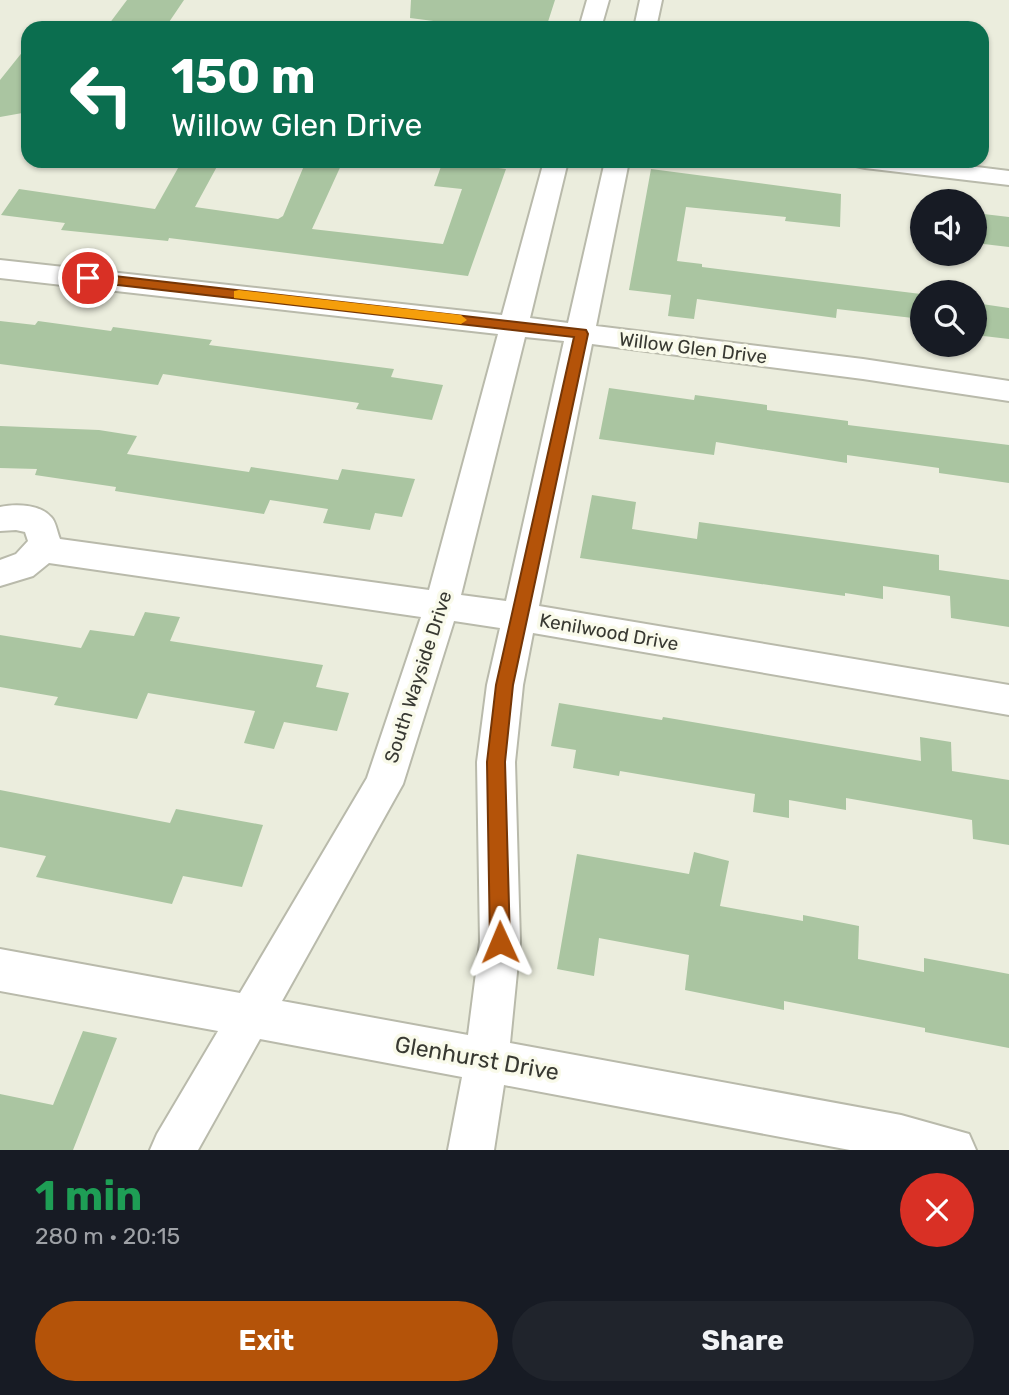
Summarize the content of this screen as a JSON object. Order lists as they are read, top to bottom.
{
  "streets": {
    "street": [
      "Willow Glen Drive",
      "Kenilwood Drive",
      "South Wayside Drive",
      "Glenhurst Drive"
    ]
  },
  "crossings": [
    ["Willow Glen Drive", "South Wayside Drive"],
    ["Kenilwood Drive", "South Wayside Drive"],
    ["South Wayside Drive", "Glenhurst Drive"]
  ],
  "page": {
    "turn": ["150 m", "Willow Glen Drive"],
    "heading": ["1 min", "280 m · 20:15"],
    "buttons": ["Exit", "Share"]
  }
}
